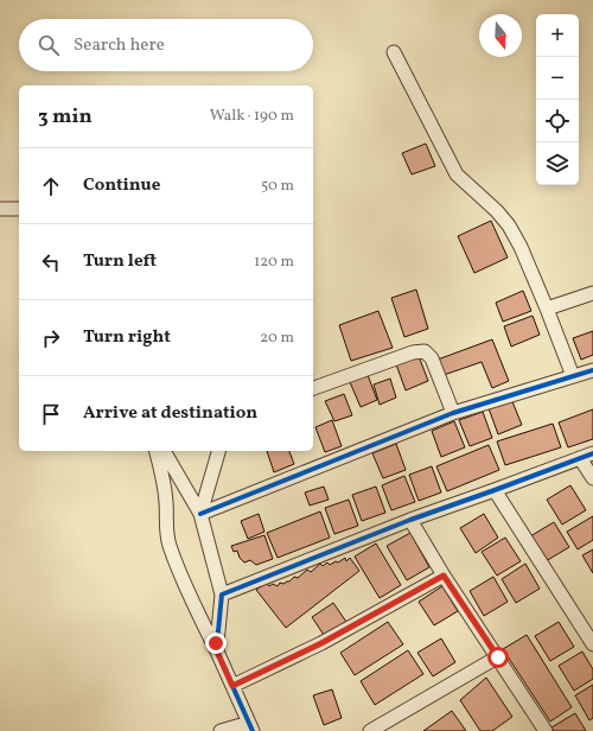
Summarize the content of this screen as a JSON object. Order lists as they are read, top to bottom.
{
  "north": "bottom",
  "page": {
    "map_buttons": ["+", "−"],
    "search": "Search here",
    "heading": ["3 min", "Walk · 190 m"],
    "list": [
      ["Continue", "50 m"],
      ["Turn left", "120 m"],
      ["Turn right", "20 m"],
      "Arrive at destination"
    ]
  }
}
